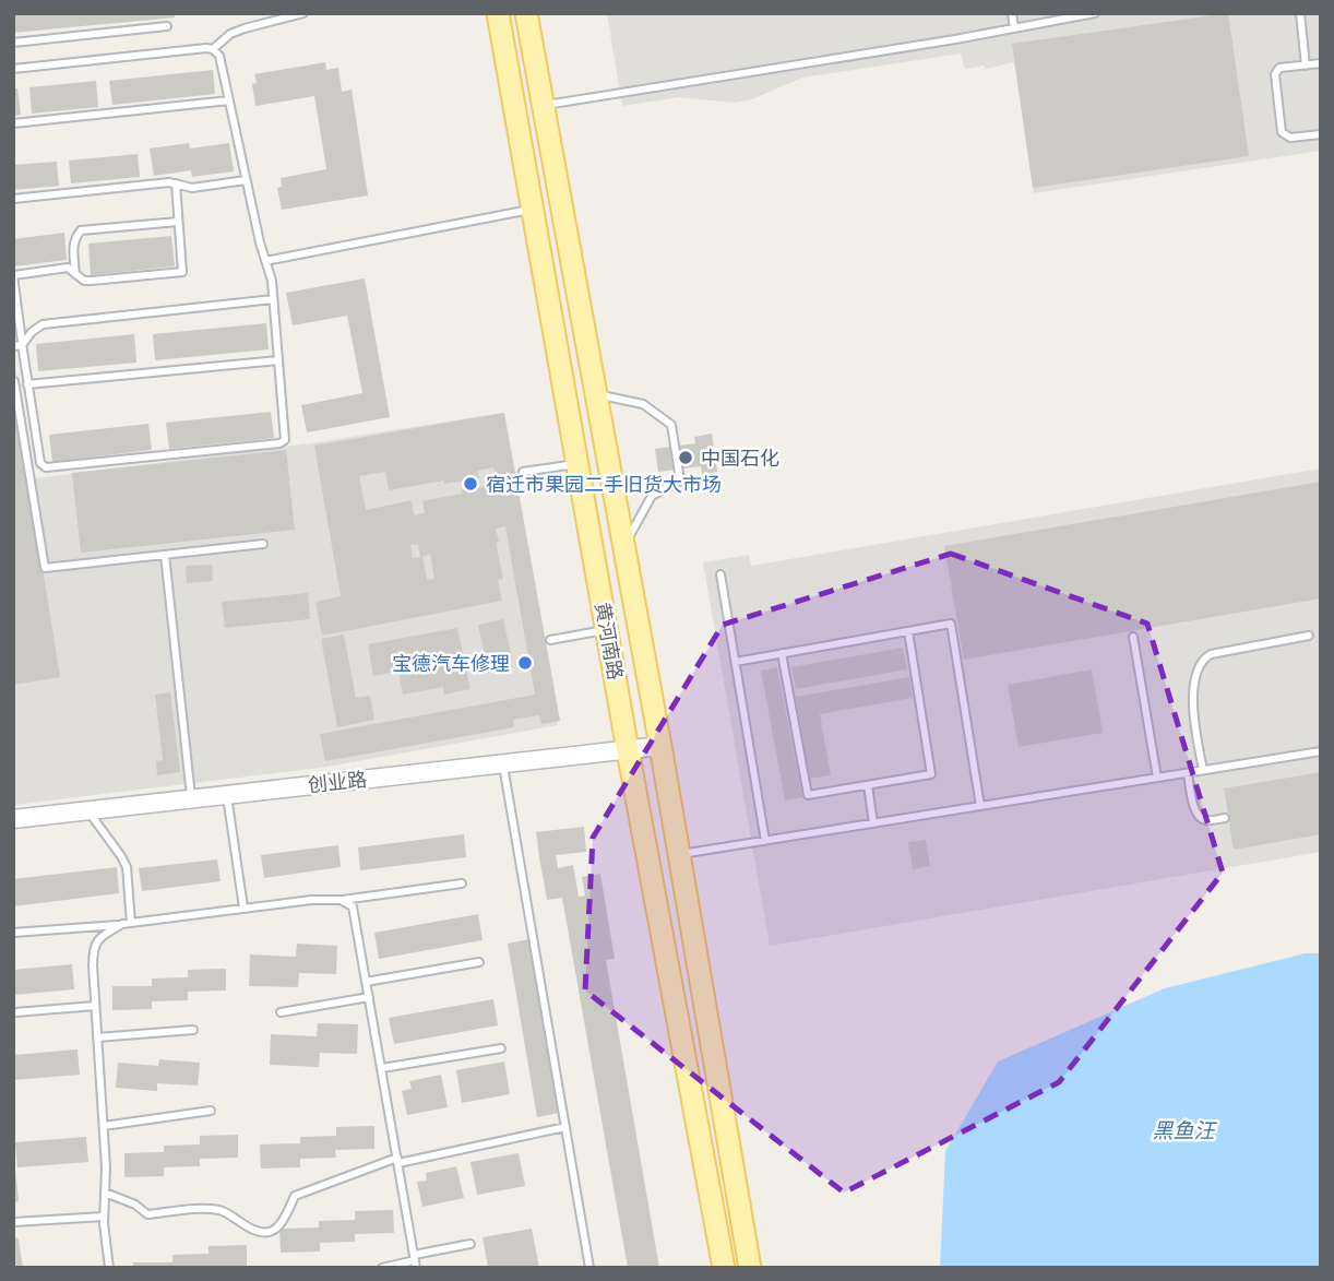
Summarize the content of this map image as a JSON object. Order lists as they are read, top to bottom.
{
  "streets": {
    "main road": ["黄河南路"],
    "street": ["创业路"]
  },
  "crossings": [
    ["黄河南路", "创业路"]
  ],
  "water": ["黑鱼汪"],
  "places": ["中国石化", "宿迁市果园二手旧货大市场", "宝德汽车修理"]
}
